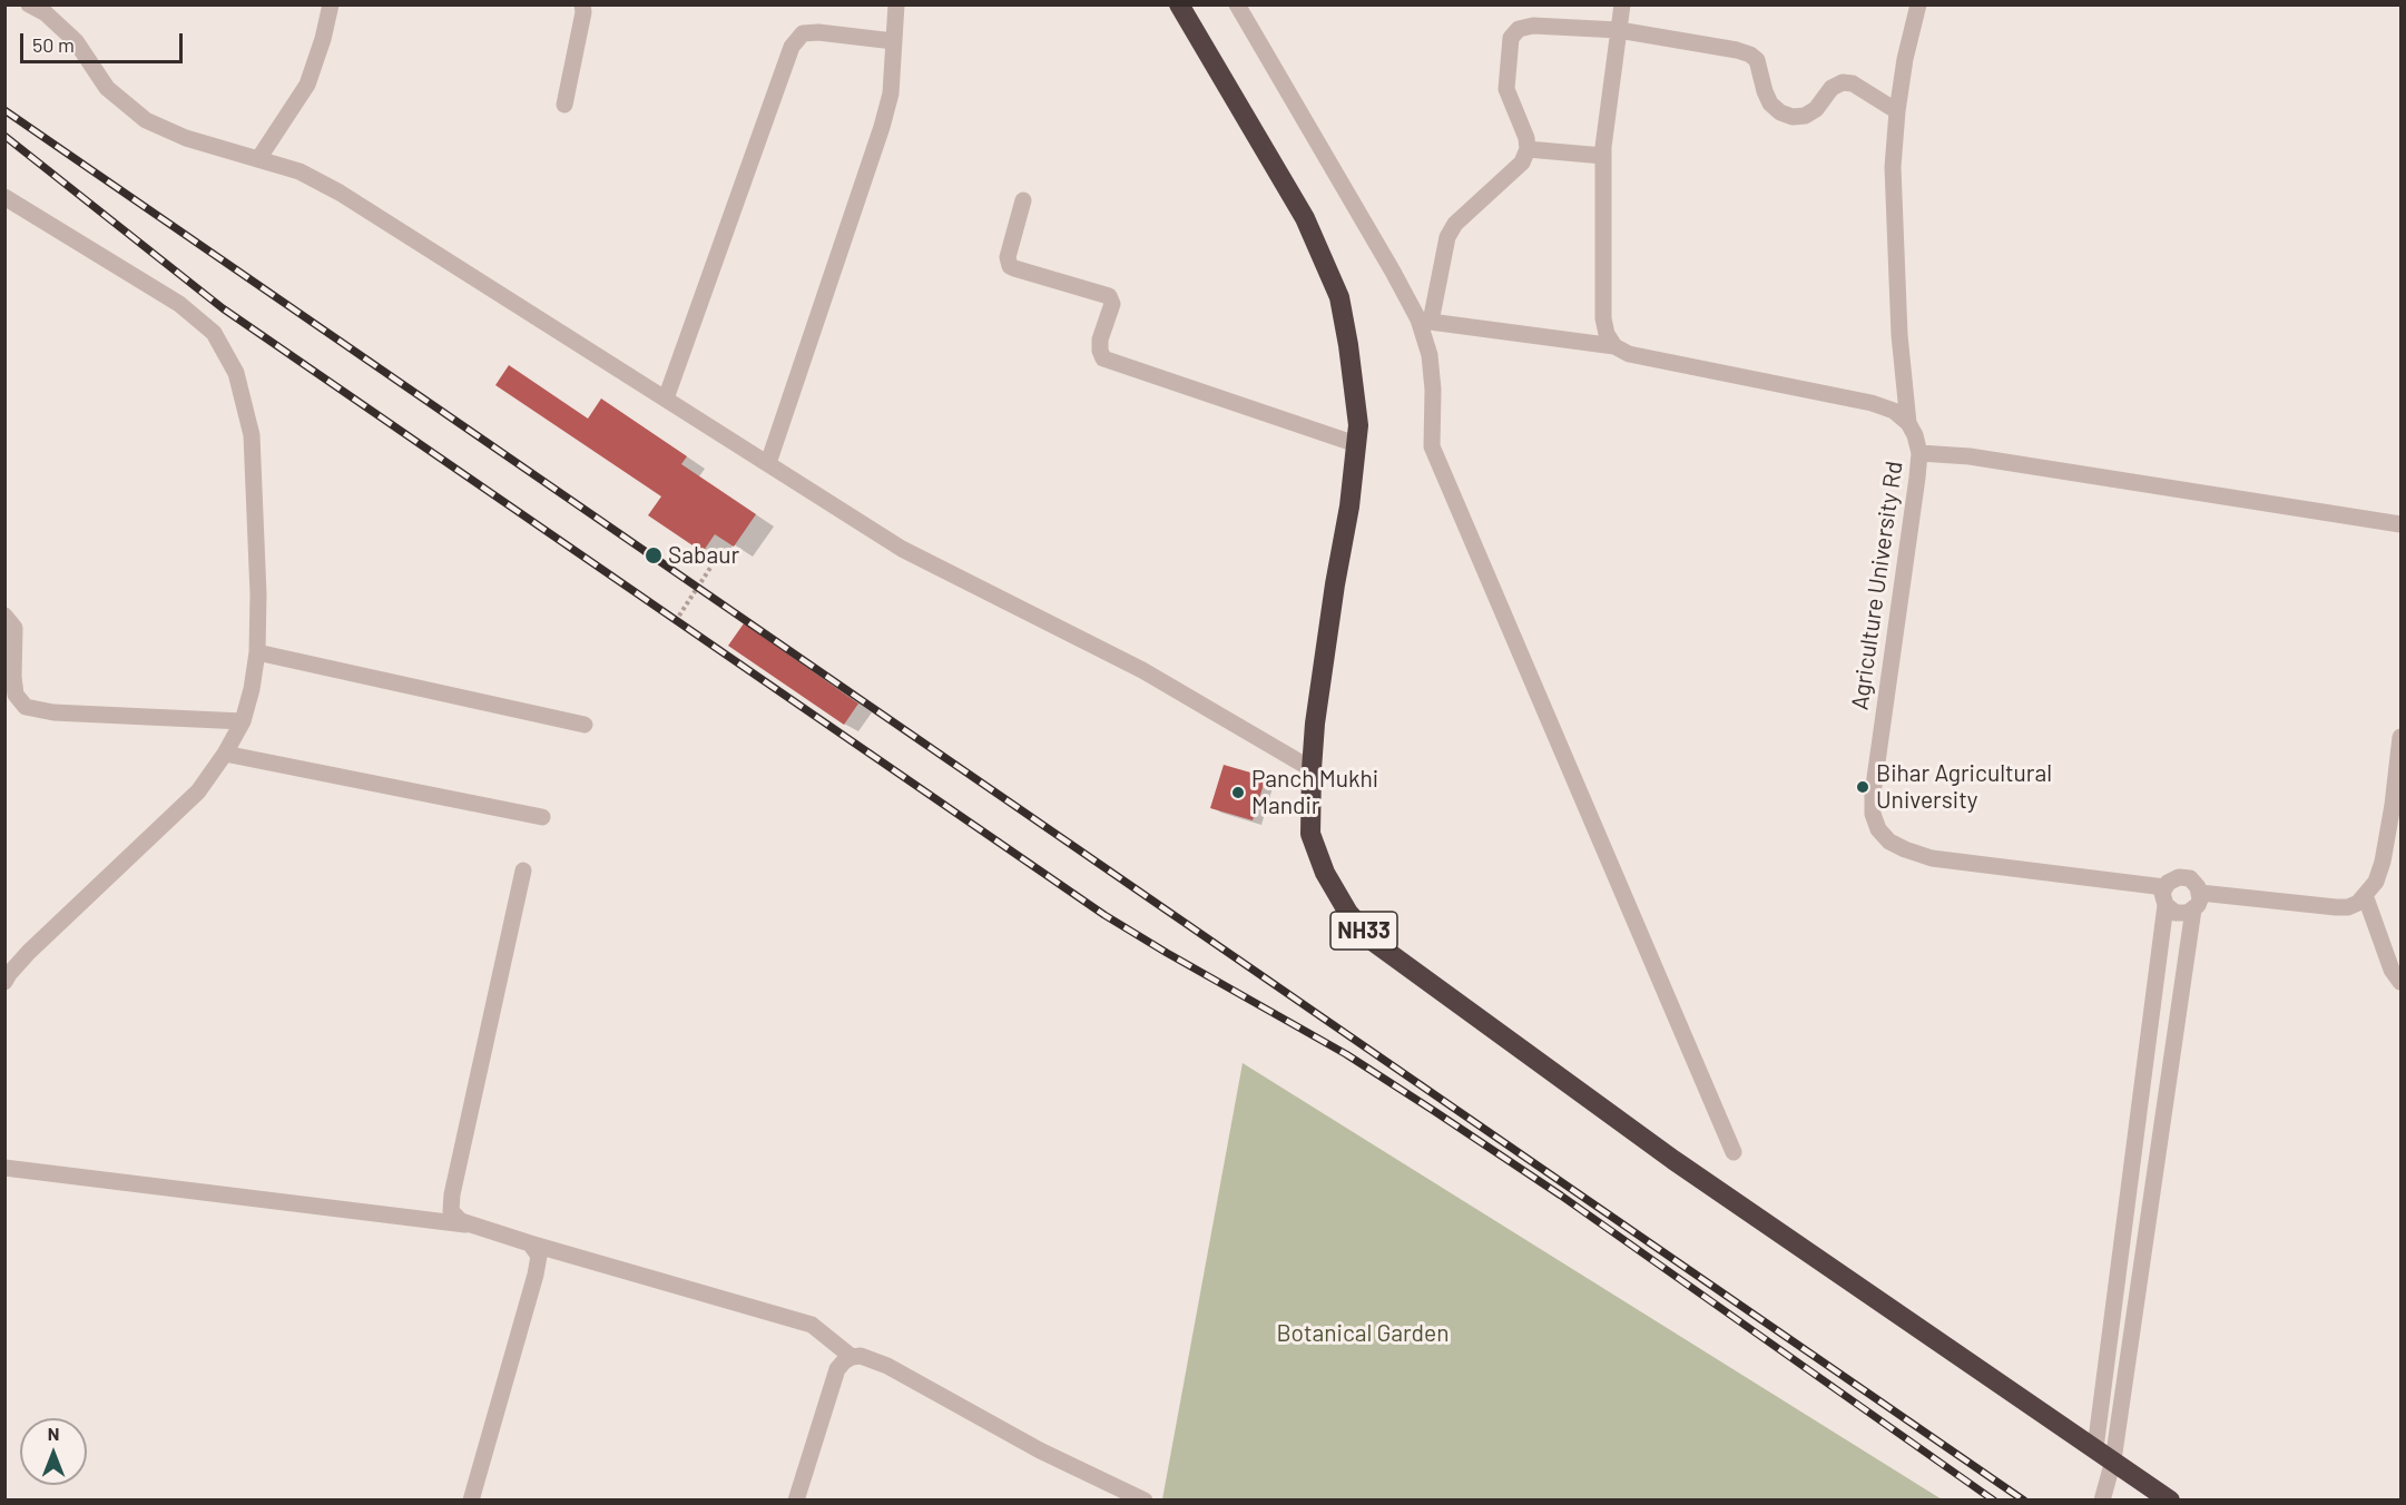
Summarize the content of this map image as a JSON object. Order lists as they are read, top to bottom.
{
  "streets": {
    "highway": ["NH33"],
    "street": ["Agriculture University Rd"]
  },
  "parks": ["Botanical Garden"],
  "places": ["Sabaur", "Bihar Agricultural University", "Panch Mukhi Mandir"],
  "scale_bar": "50 m",
  "north": "top"
}
